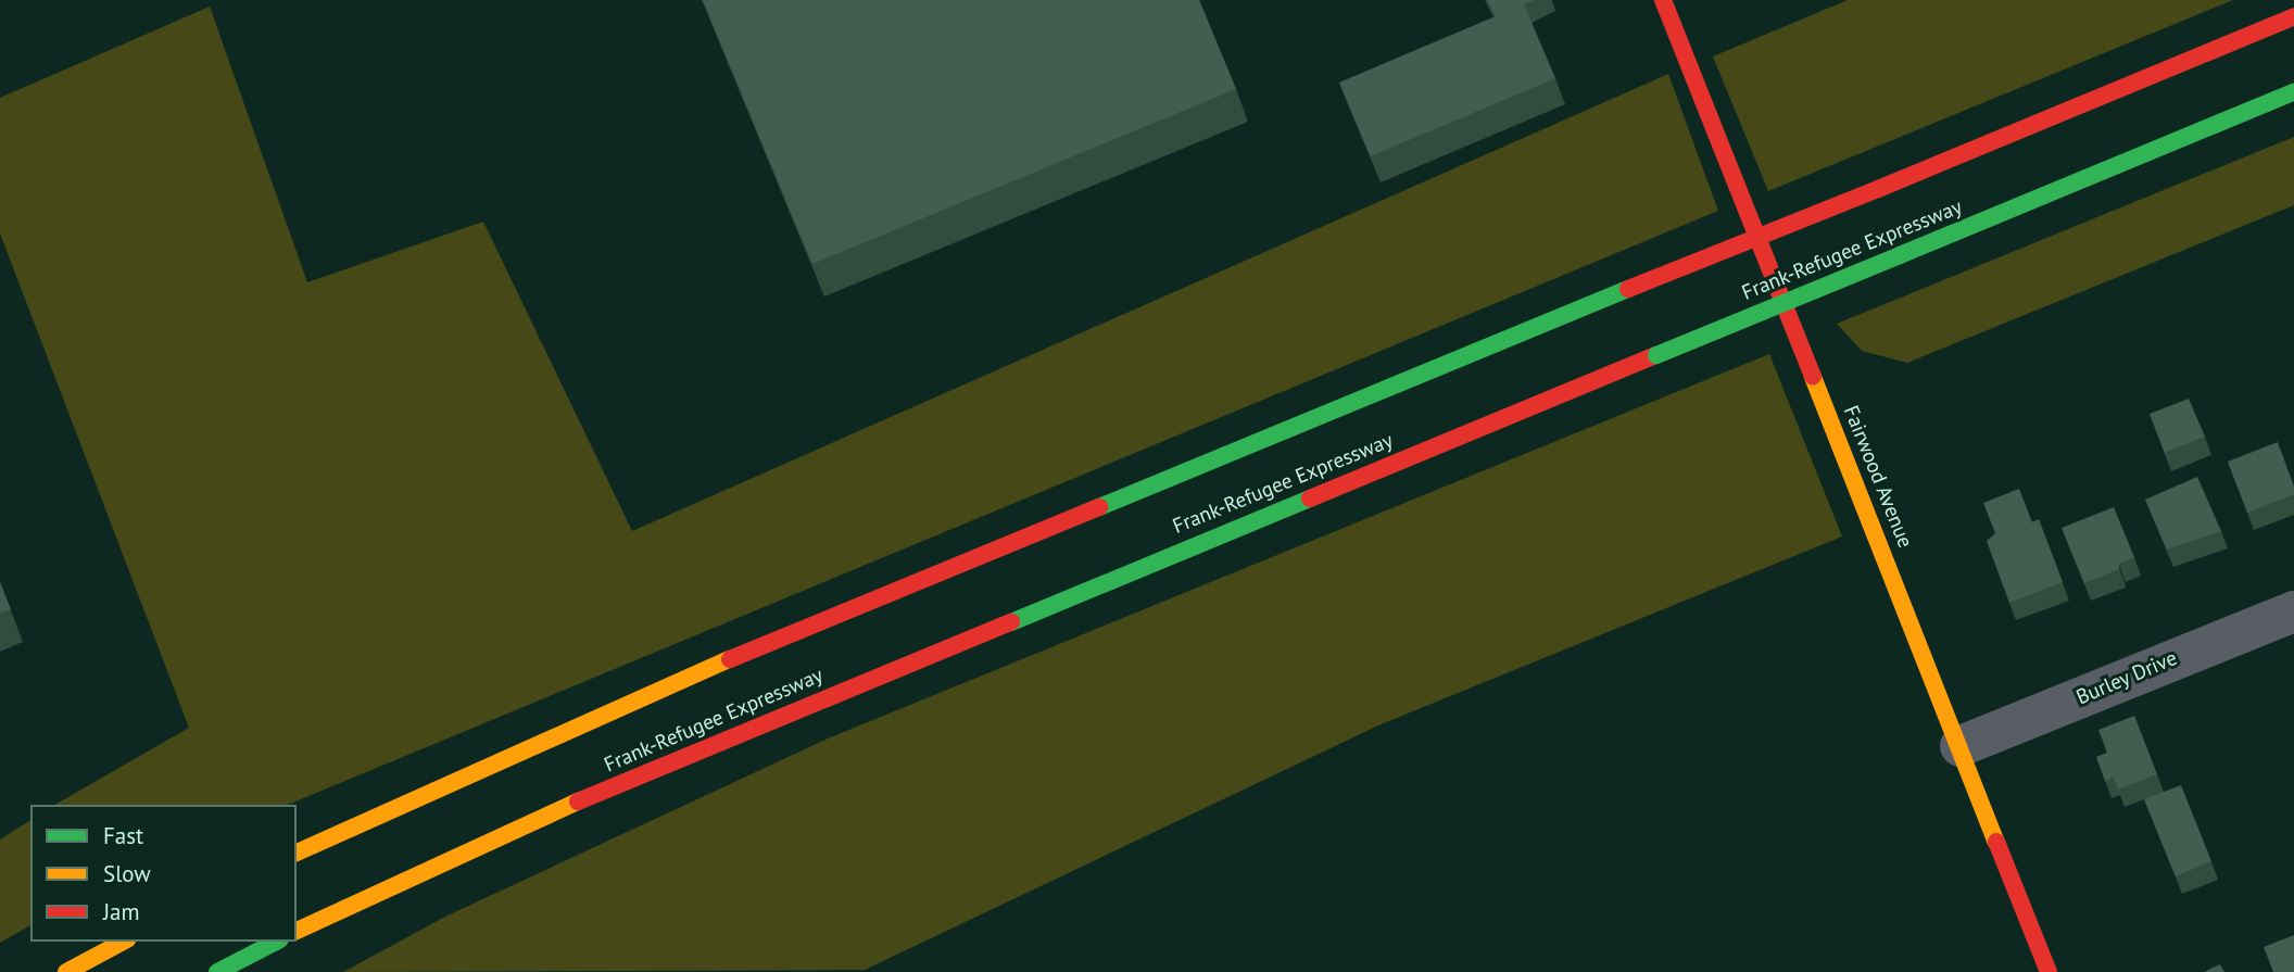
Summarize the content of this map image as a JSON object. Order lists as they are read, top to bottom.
{
  "streets": {
    "main road": ["Frank-Refugee Expressway", "Fairwood Avenue"],
    "street": ["Burley Drive"]
  },
  "crossings": [
    ["Fairwood Avenue", "Burley Drive"]
  ],
  "legend": ["Fast", "Slow", "Jam"]
}
